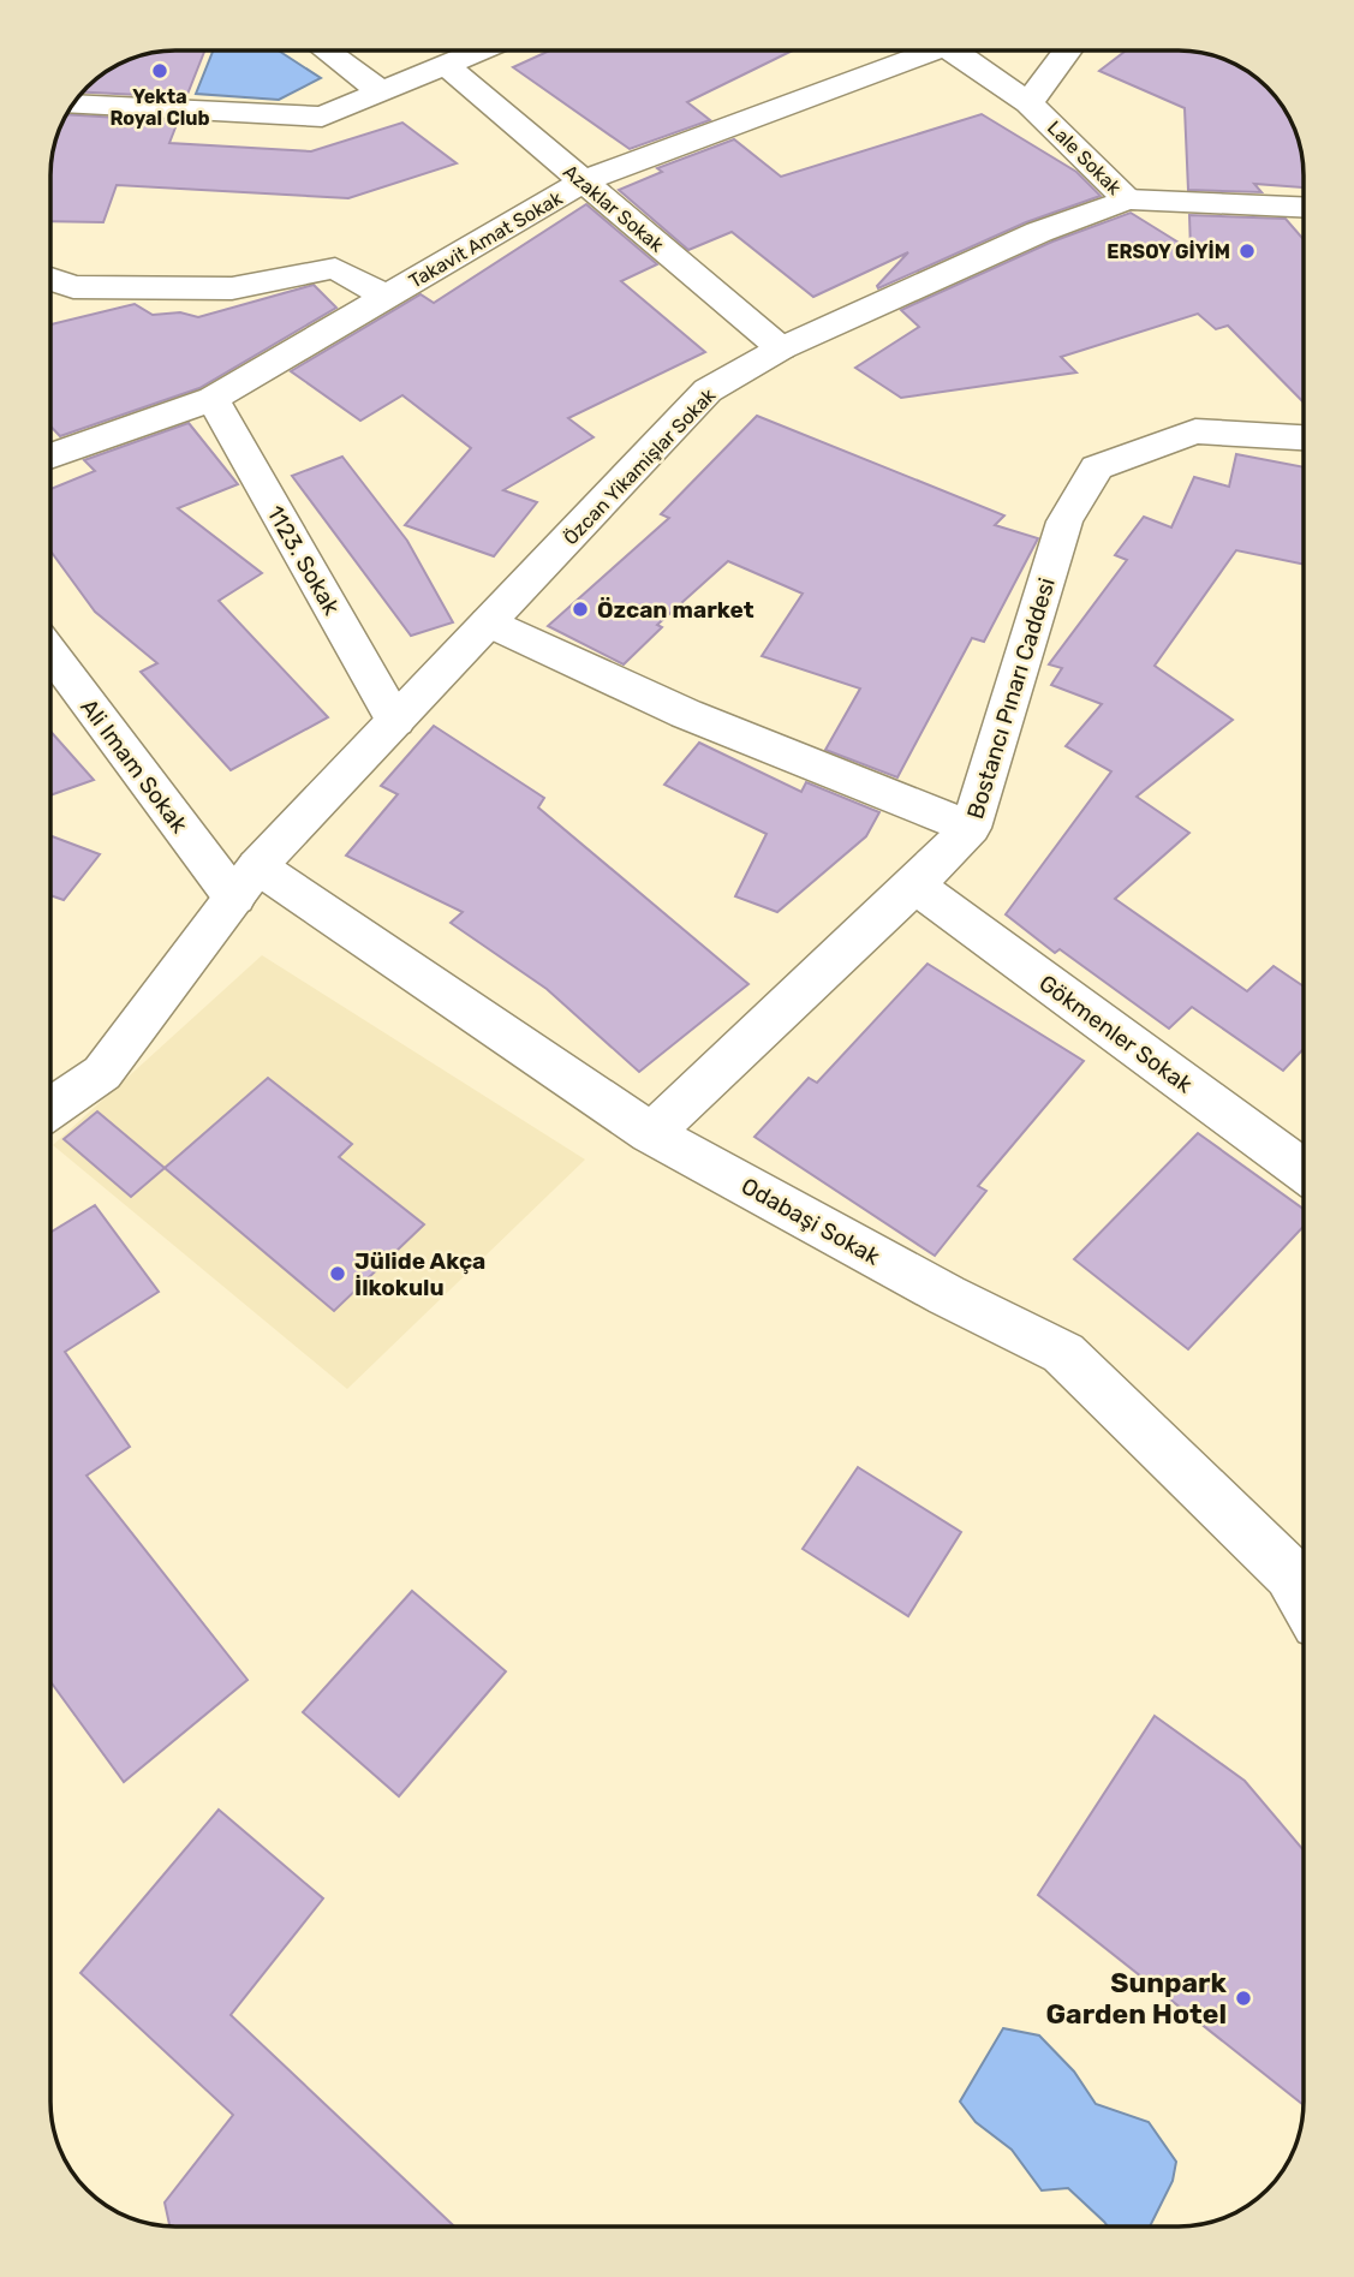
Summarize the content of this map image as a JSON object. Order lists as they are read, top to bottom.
{
  "streets": {
    "street": [
      "Lale Sokak",
      "Azaklar Sokak",
      "Takavit Amat Sokak",
      "Özcan Yikamişlar Sokak",
      "1123. Sokak",
      "Bostancı Pınarı Caddesi",
      "Ali Imam Sokak",
      "Gökmenler Sokak",
      "Odabaşi Sokak"
    ]
  },
  "crossings": [
    ["Lale Sokak", "Özcan Yikamişlar Sokak"],
    ["Azaklar Sokak", "Takavit Amat Sokak"],
    ["Azaklar Sokak", "Özcan Yikamişlar Sokak"],
    ["Takavit Amat Sokak", "1123. Sokak"],
    ["Özcan Yikamişlar Sokak", "1123. Sokak"],
    ["Özcan Yikamişlar Sokak", "Ali Imam Sokak"],
    ["Özcan Yikamişlar Sokak", "Odabaşi Sokak"],
    ["Bostancı Pınarı Caddesi", "Gökmenler Sokak"],
    ["Bostancı Pınarı Caddesi", "Odabaşi Sokak"],
    ["Ali Imam Sokak", "Odabaşi Sokak"]
  ],
  "places": [
    "Yekta Royal Club",
    "ERSOY GİYİM",
    "Özcan market",
    "Jülide Akça İlkokulu",
    "Sunpark Garden Hotel"
  ]
}
